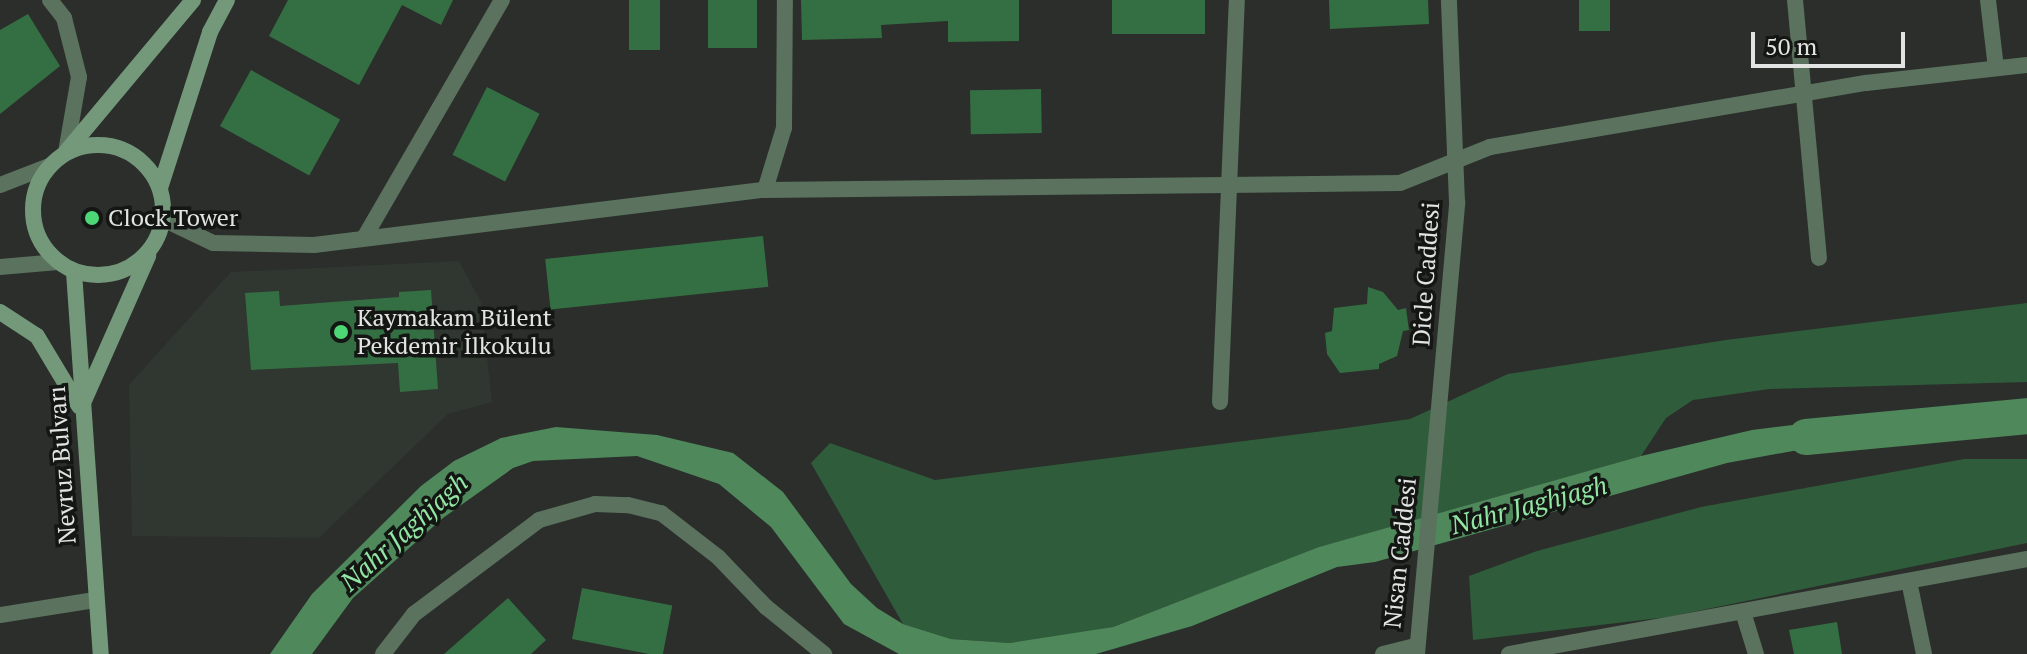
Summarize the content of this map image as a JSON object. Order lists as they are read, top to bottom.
{
  "streets": {
    "main road": ["Nevruz Bulvarı"],
    "street": ["Dicle Caddesi", "Nisan Caddesi"]
  },
  "crossings": [
    ["Dicle Caddesi", "Nisan Caddesi"]
  ],
  "water": ["Nahr Jaghjagh"],
  "places": ["Clock Tower", "Kaymakam Bülent Pekdemir İlkokulu"],
  "scale_bar": "50 m"
}
